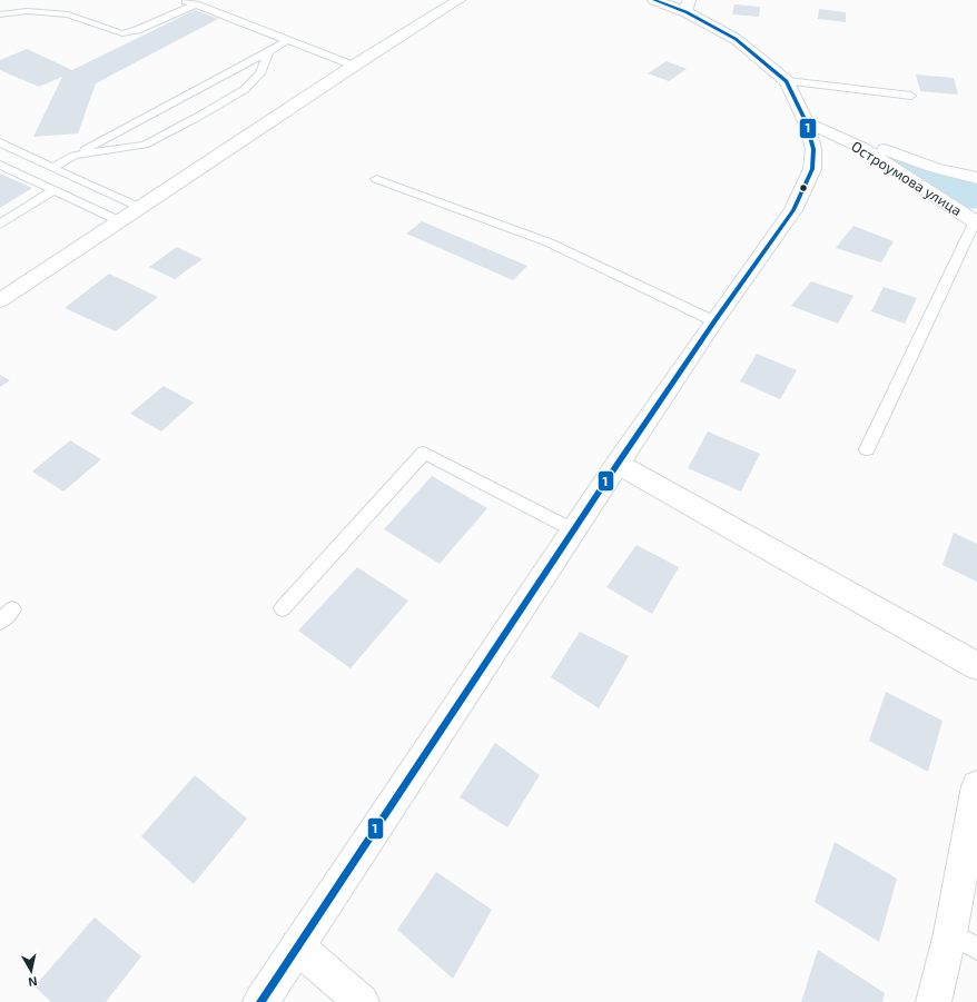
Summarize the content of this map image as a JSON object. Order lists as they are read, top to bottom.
{
  "streets": {
    "street": ["Остроумова улица"]
  },
  "lines": ["transit line 1"],
  "north": "bottom"
}
